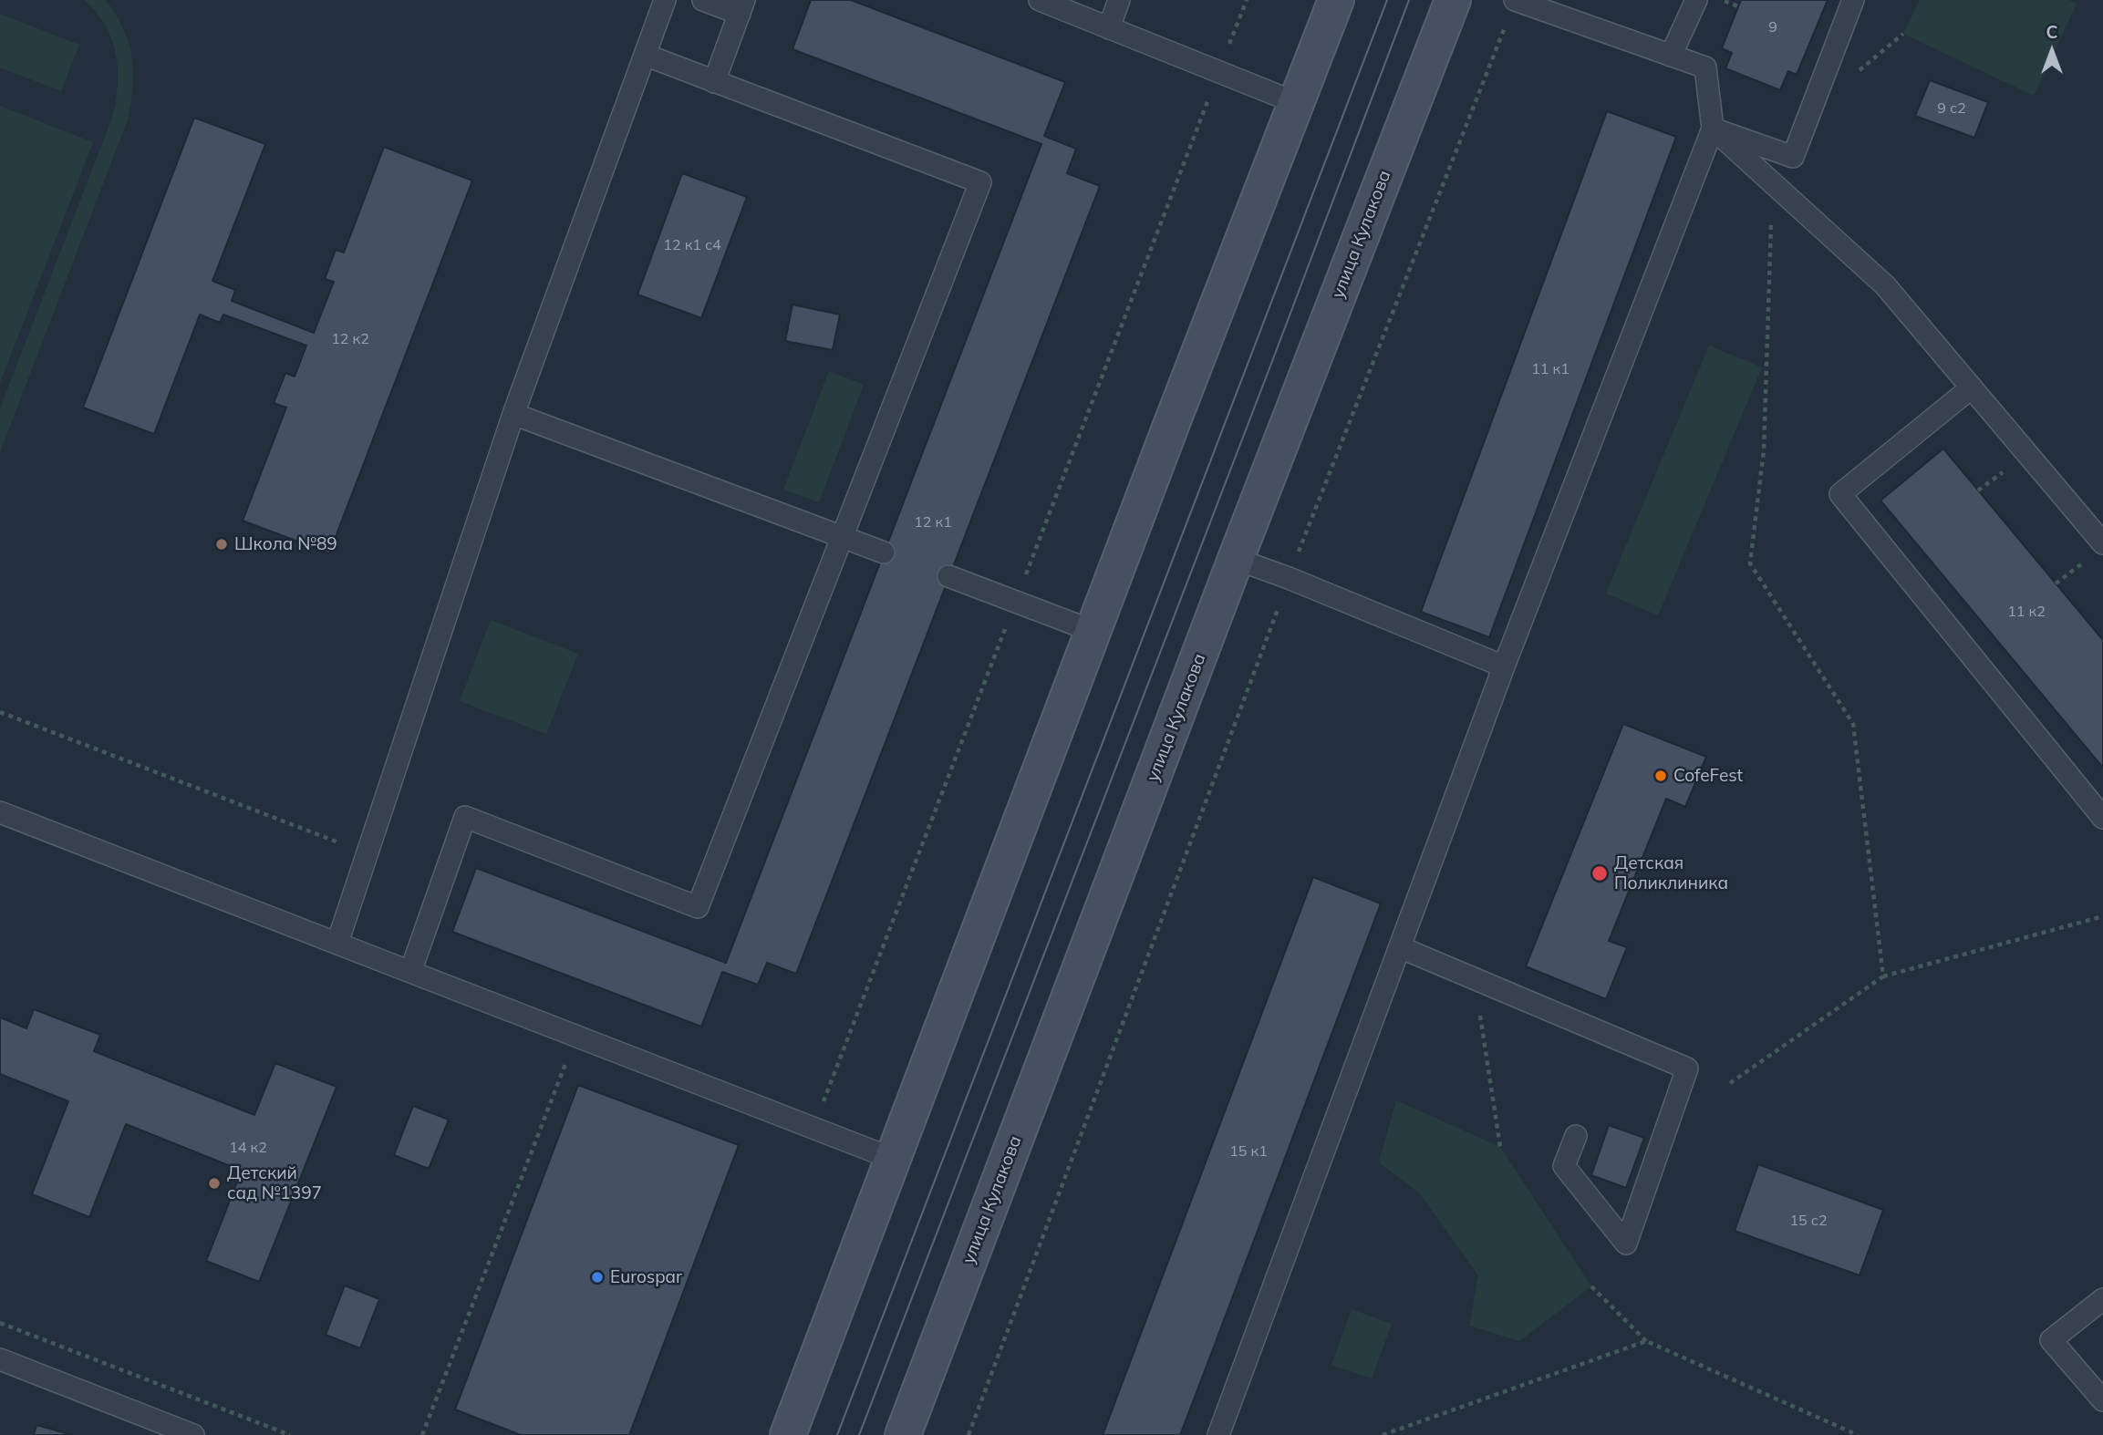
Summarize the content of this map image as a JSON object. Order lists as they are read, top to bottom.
{
  "streets": {
    "main road": ["улица Кулакова"]
  },
  "places": [
    "Школа №89",
    "CofeFest",
    "Детская Поликлиника",
    "Детский сад №1397",
    "Eurospar"
  ],
  "house_numbers": [
    "9",
    "9 с2",
    "12 к1 с4",
    "12 к2",
    "11 к1",
    "12 к1",
    "11 к2",
    "14 к2",
    "15 к1",
    "15 с2"
  ],
  "north": "top"
}
